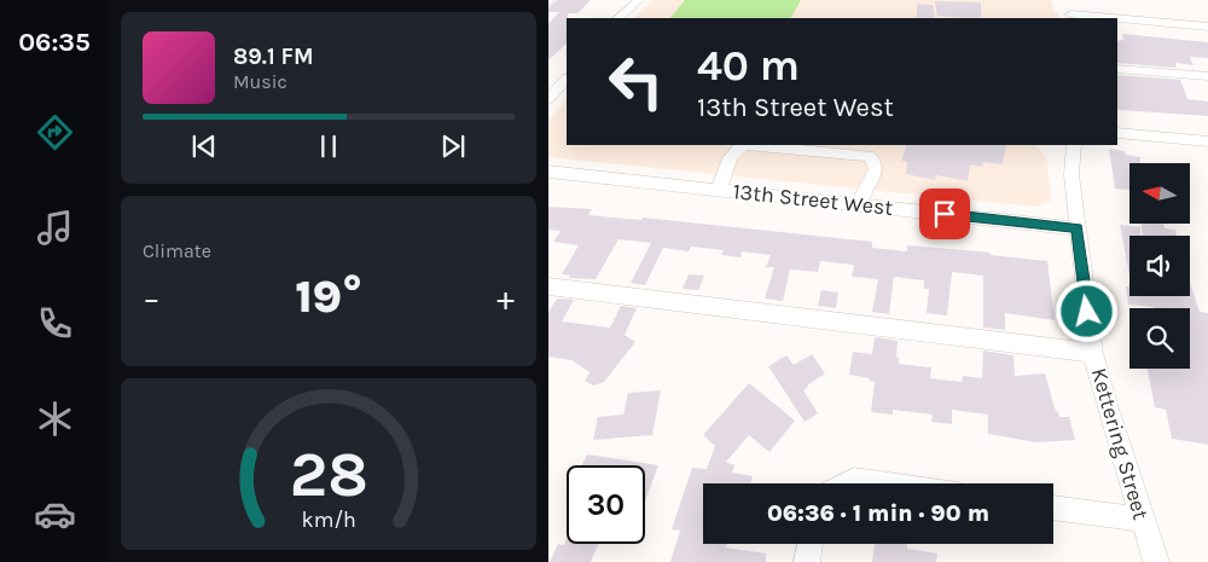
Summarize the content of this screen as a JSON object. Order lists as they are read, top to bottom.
{
  "streets": {
    "street": ["13th Street West", "Kettering Street"]
  },
  "crossings": [
    ["13th Street West", "Kettering Street"]
  ],
  "north": "left",
  "page": {
    "tabs": "06:35",
    "turn": ["40 m", "13th Street West"],
    "song": ["89.1 FM", "Music"],
    "tile": "Climate",
    "heat": ["−", "19°", "+"],
    "limit": "30",
    "trip": "06:36 · 1 min · 90 m",
    "gauge": ["28", "km/h"]
  }
}
